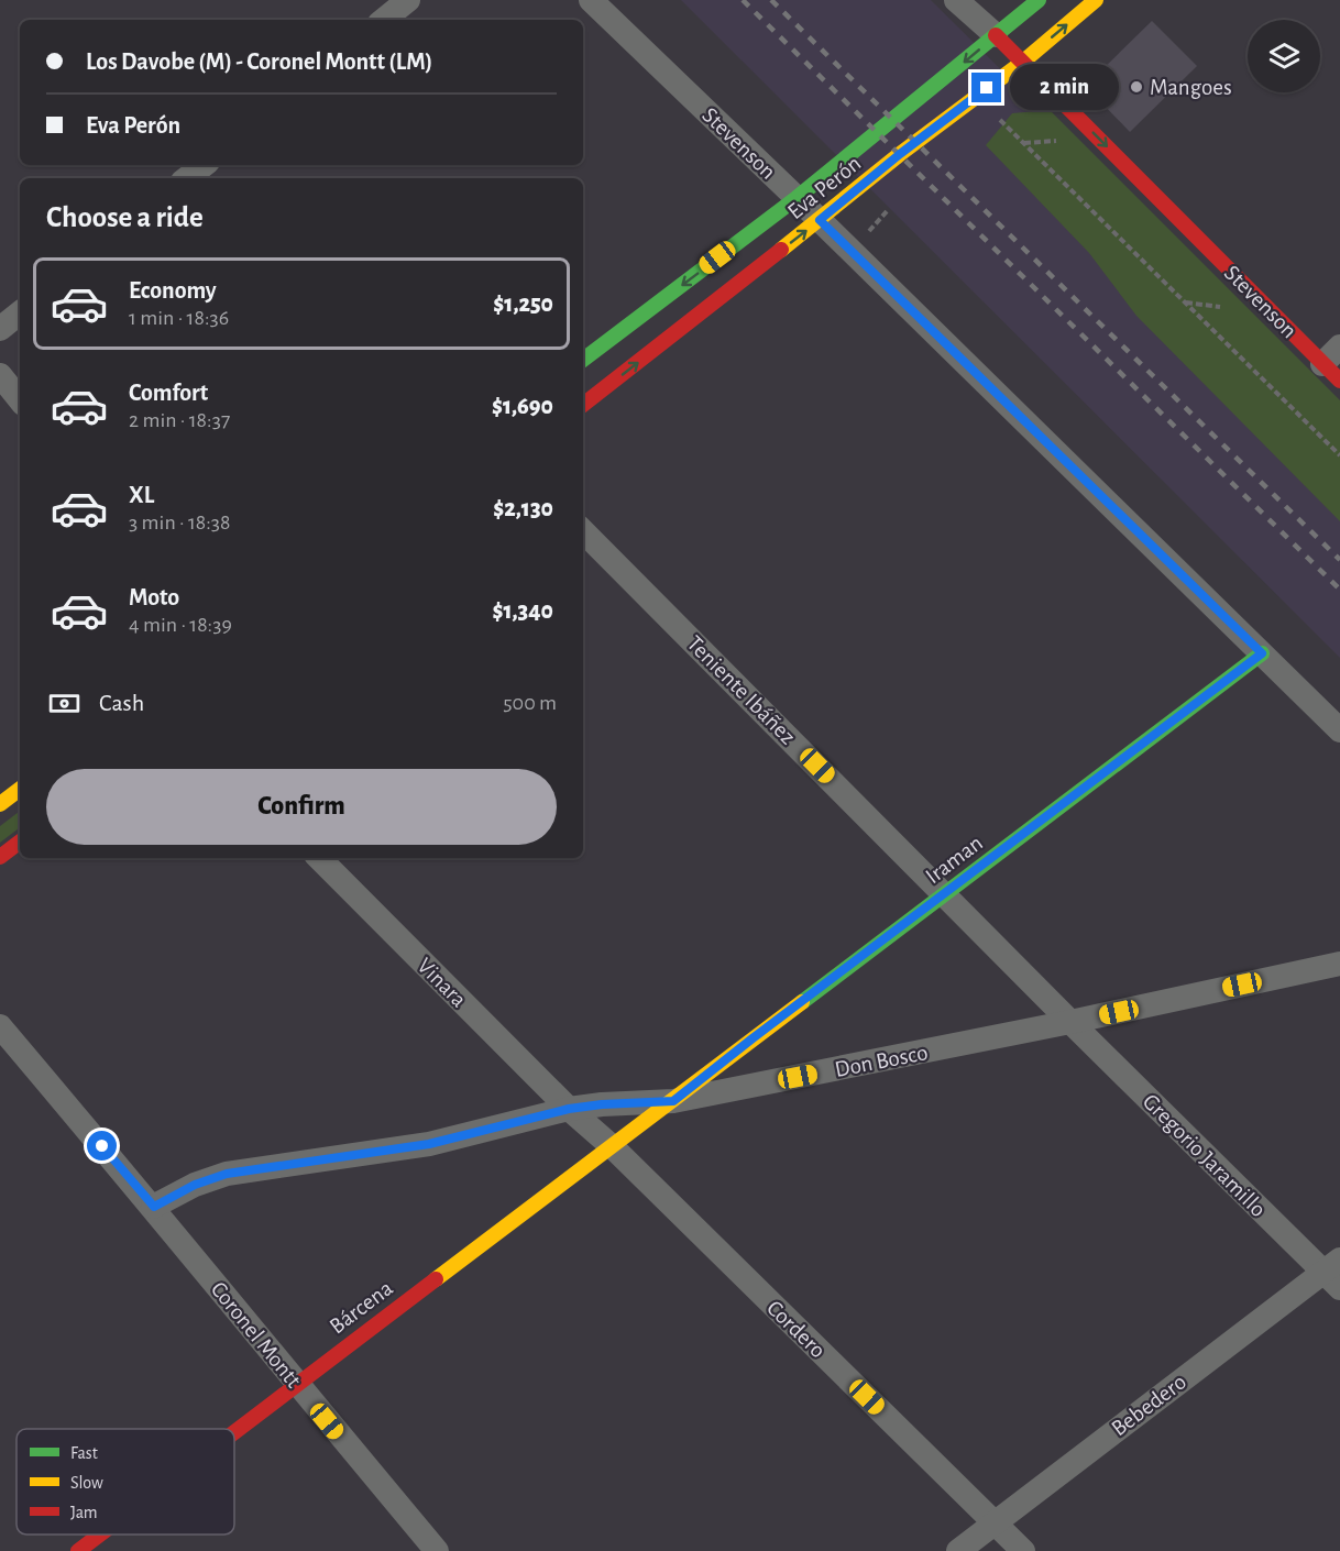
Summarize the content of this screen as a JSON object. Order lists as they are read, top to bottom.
{
  "streets": {
    "street": [
      "Stevenson",
      "Eva Perón",
      "Teniente Ibáñez",
      "Iraman",
      "Vinara",
      "Don Bosco",
      "Gregorio Jaramillo",
      "Bárcena",
      "Cordero",
      "Coronel Montt",
      "Bebedero"
    ]
  },
  "crossings": [
    ["Stevenson", "Eva Perón"],
    ["Stevenson", "Iraman"],
    ["Teniente Ibáñez", "Iraman"],
    ["Teniente Ibáñez", "Don Bosco"],
    ["Teniente Ibáñez", "Gregorio Jaramillo"],
    ["Iraman", "Don Bosco"],
    ["Iraman", "Bárcena"],
    ["Vinara", "Don Bosco"],
    ["Vinara", "Cordero"],
    ["Don Bosco", "Gregorio Jaramillo"],
    ["Don Bosco", "Bárcena"],
    ["Don Bosco", "Cordero"],
    ["Don Bosco", "Coronel Montt"],
    ["Gregorio Jaramillo", "Bebedero"],
    ["Bárcena", "Cordero"],
    ["Bárcena", "Coronel Montt"],
    ["Cordero", "Bebedero"]
  ],
  "places": ["Mangoes"],
  "legend": ["Fast", "Slow", "Jam"],
  "page": {
    "banner": ["Los Davobe (M) - Coronel Montt (LM)", "Eva Perón"],
    "bubble": "2 min",
    "heading": "Choose a ride",
    "list": [
      {
        "name": "Economy",
        "note": "1 min · 18:36",
        "value": "$1,250"
      },
      {
        "name": "Comfort",
        "note": "2 min · 18:37",
        "value": "$1,690"
      },
      {
        "name": "XL",
        "note": "3 min · 18:38",
        "value": "$2,130"
      },
      {
        "name": "Moto",
        "note": "4 min · 18:39",
        "value": "$1,340"
      }
    ],
    "pay": ["Cash", "500 m"],
    "buttons": "Confirm"
  }
}
